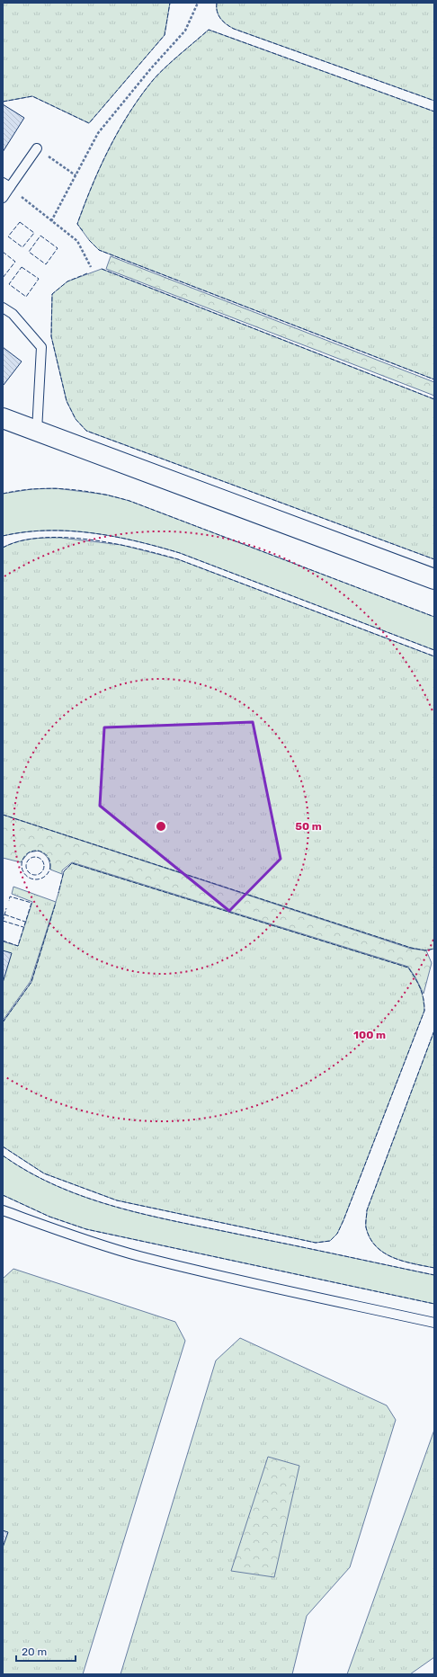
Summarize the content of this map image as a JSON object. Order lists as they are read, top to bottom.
{
  "scale_bar": "20 m",
  "rings": ["50 m", "100 m"]
}
